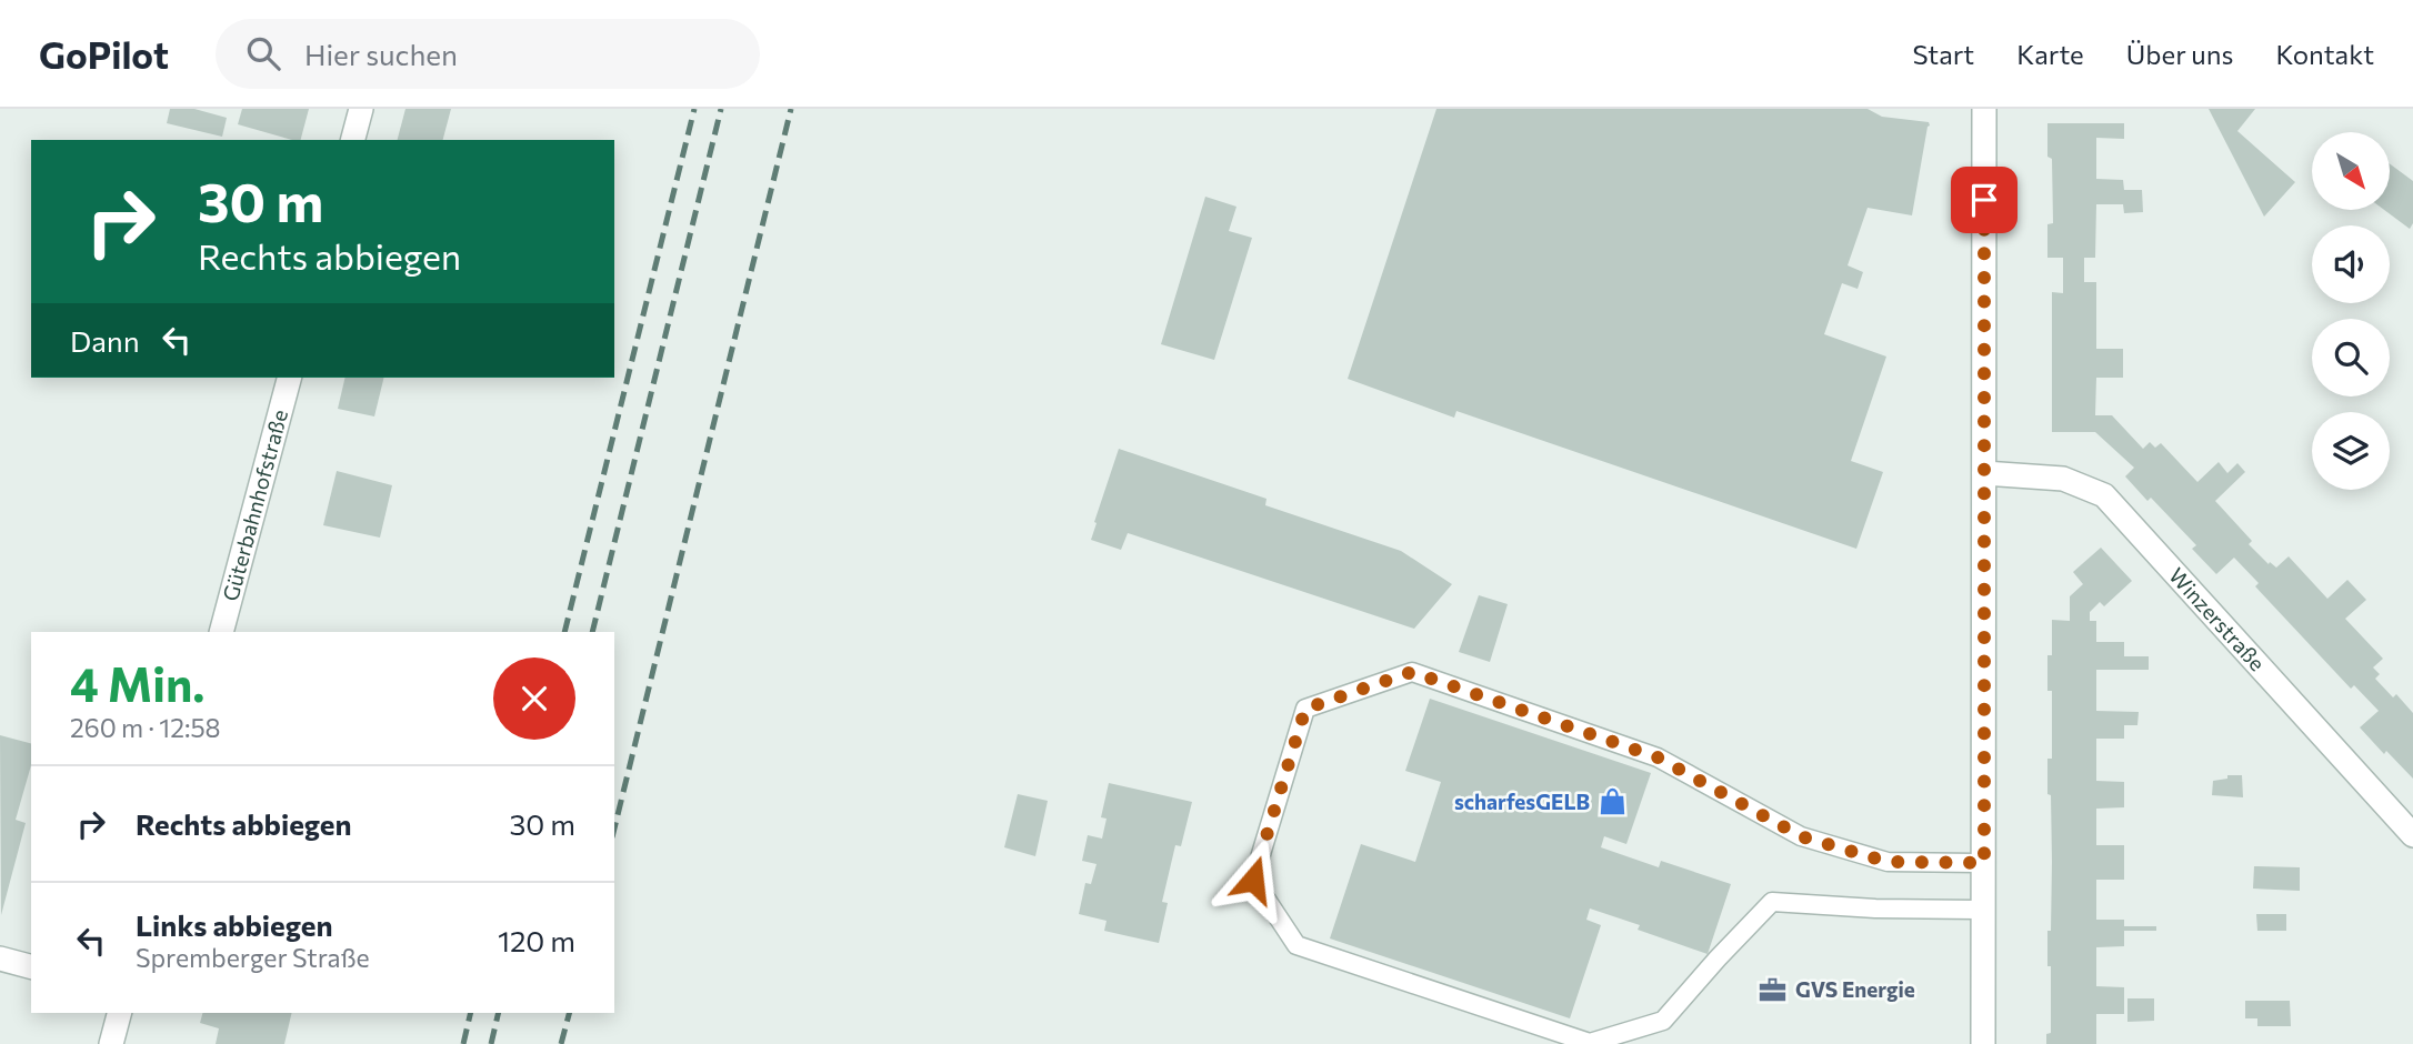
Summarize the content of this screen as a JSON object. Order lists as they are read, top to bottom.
{
  "streets": {
    "street": ["Güterbahnhofstraße", "Winzerstraße"]
  },
  "places": {
    "shop": ["scharfesGELB"],
    "office": ["GVS Energie"]
  },
  "north": "bottom right",
  "page": {
    "header": "GoPilot",
    "search": "Hier suchen",
    "nav": [
      "Start",
      "Karte",
      "Über uns",
      "Kontakt"
    ],
    "turn": ["30 m", "Rechts abbiegen"],
    "then": "Dann",
    "heading": ["4 Min.", "260 m · 12:58"],
    "list": [
      {
        "name": "Rechts abbiegen",
        "value": "30 m"
      },
      {
        "name": "Links abbiegen",
        "note": "Spremberger Straße",
        "value": "120 m"
      }
    ]
  }
}
